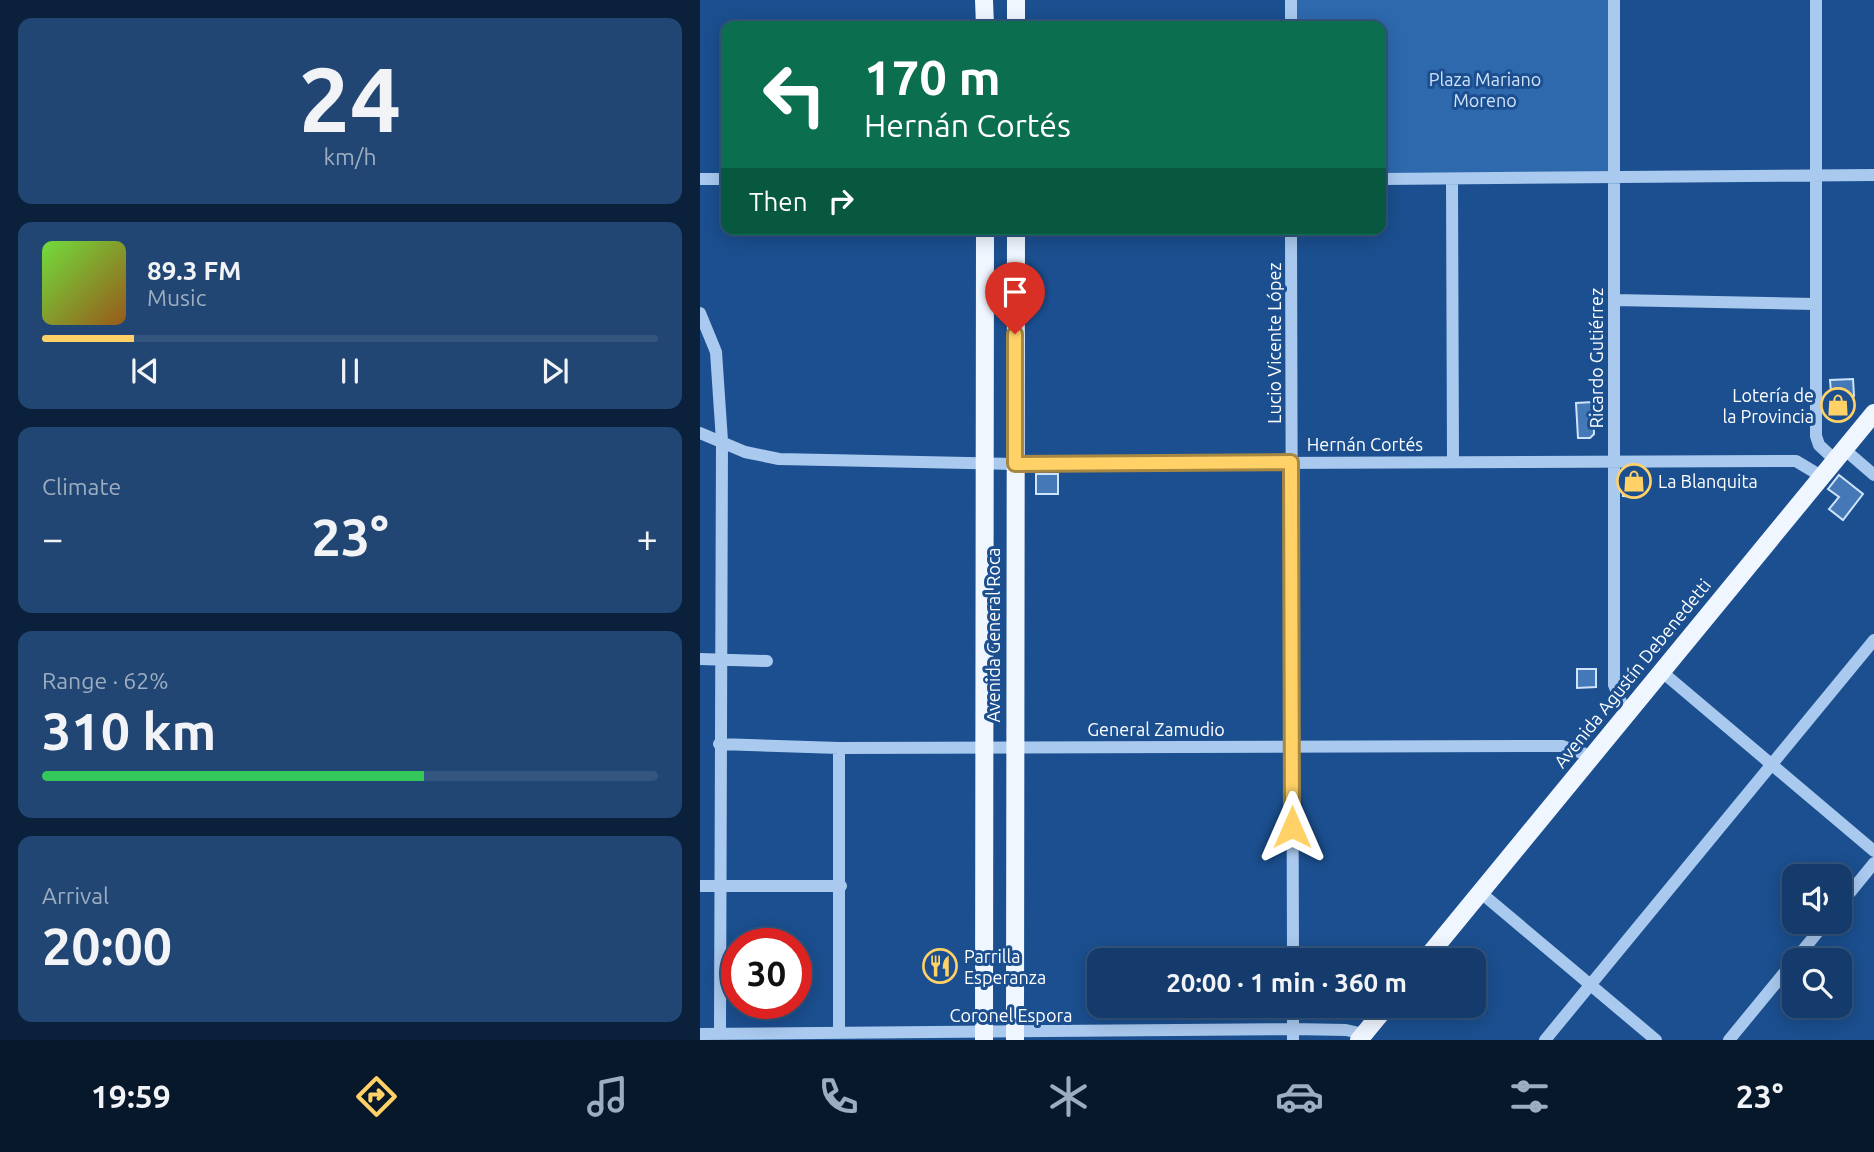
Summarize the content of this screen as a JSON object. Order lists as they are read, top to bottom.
{
  "streets": {
    "main road": ["Avenida General Roca", "Avenida Agustín Debenedetti"],
    "street": [
      "Lucio Vicente López",
      "Ricardo Gutiérrez",
      "Hernán Cortés",
      "General Zamudio",
      "Coronel Espora"
    ]
  },
  "crossings": [
    ["Lucio Vicente López", "Hernán Cortés"],
    ["Lucio Vicente López", "General Zamudio"],
    ["Ricardo Gutiérrez", "Hernán Cortés"],
    ["Ricardo Gutiérrez", "Avenida Agustín Debenedetti"],
    ["Hernán Cortés", "Avenida General Roca"],
    ["Hernán Cortés", "Avenida Agustín Debenedetti"],
    ["Avenida General Roca", "General Zamudio"],
    ["Avenida General Roca", "Coronel Espora"],
    ["Avenida Agustín Debenedetti", "General Zamudio"]
  ],
  "parks": ["Plaza Mariano Moreno"],
  "places": {
    "shop": ["Lotería de la Provincia", "La Blanquita"],
    "restaurant": ["Parrilla Esperanza"]
  },
  "page": {
    "tile": [
      ["24", "km/h"],
      "Climate",
      ["Range · 62%", "310 km"],
      ["Arrival", "20:00"]
    ],
    "turn": ["170 m", "Hernán Cortés"],
    "then": "Then",
    "song": ["89.3 FM", "Music"],
    "heat": ["−", "23°", "+"],
    "limit": "30",
    "trip": "20:00 · 1 min · 360 m",
    "tabs": ["19:59", "23°"]
  }
}
